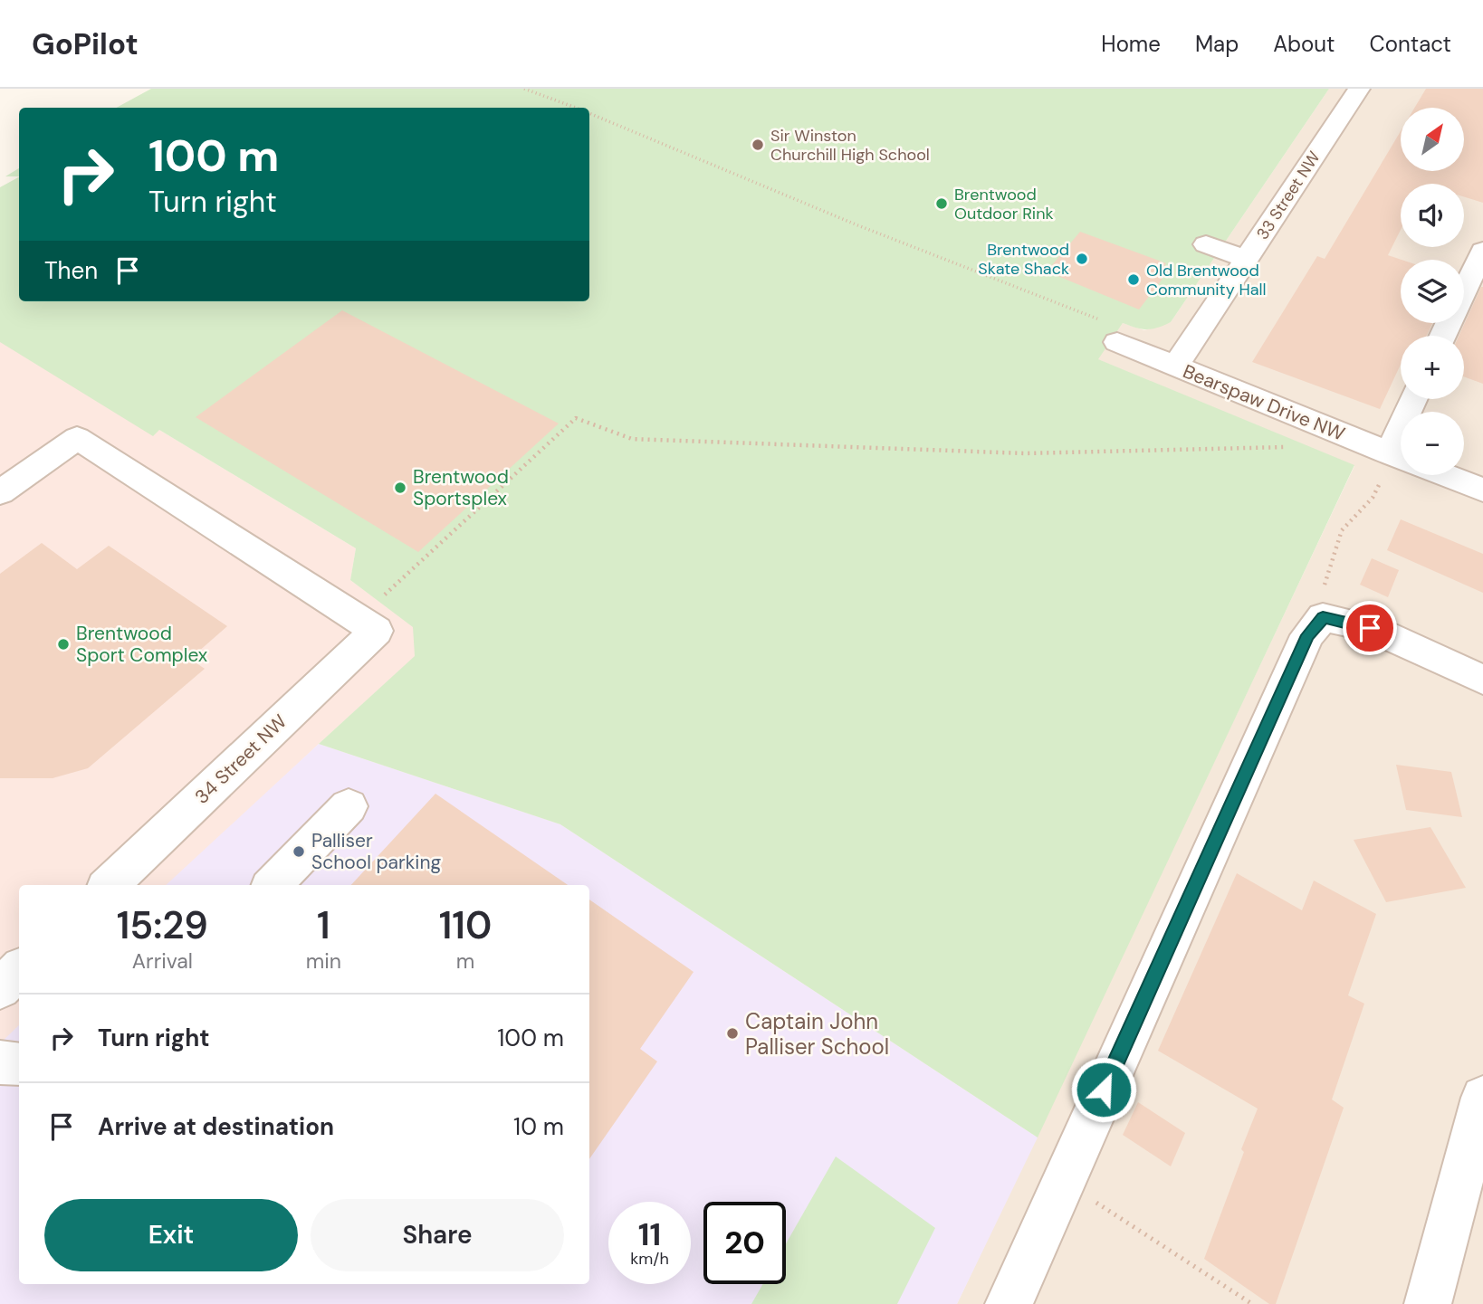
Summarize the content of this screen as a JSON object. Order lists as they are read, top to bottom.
{
  "streets": {
    "street": ["33 Street NW", "Bearspaw Drive NW", "34 Street NW"]
  },
  "crossings": [
    ["33 Street NW", "Bearspaw Drive NW"]
  ],
  "places": [
    "Sir Winston Churchill High School",
    "Brentwood Outdoor Rink",
    "Brentwood Skate Shack",
    "Old Brentwood Community Hall",
    "Brentwood Sportsplex",
    "Brentwood Sport Complex",
    "Palliser School parking",
    "Captain John Palliser School"
  ],
  "north": "top right",
  "page": {
    "header": "GoPilot",
    "nav": [
      "Home",
      "Map",
      "About",
      "Contact"
    ],
    "map_buttons": ["+", "−"],
    "turn": ["100 m", "Turn right"],
    "then": "Then",
    "eta": [
      "15:29",
      "Arrival",
      "1",
      "min",
      "110",
      "m"
    ],
    "list": [
      {
        "name": "Turn right",
        "value": "100 m"
      },
      {
        "name": "Arrive at destination",
        "value": "10 m"
      }
    ],
    "buttons": ["Exit", "Share"],
    "speed": "11 km/h",
    "limit": "20"
  }
}
